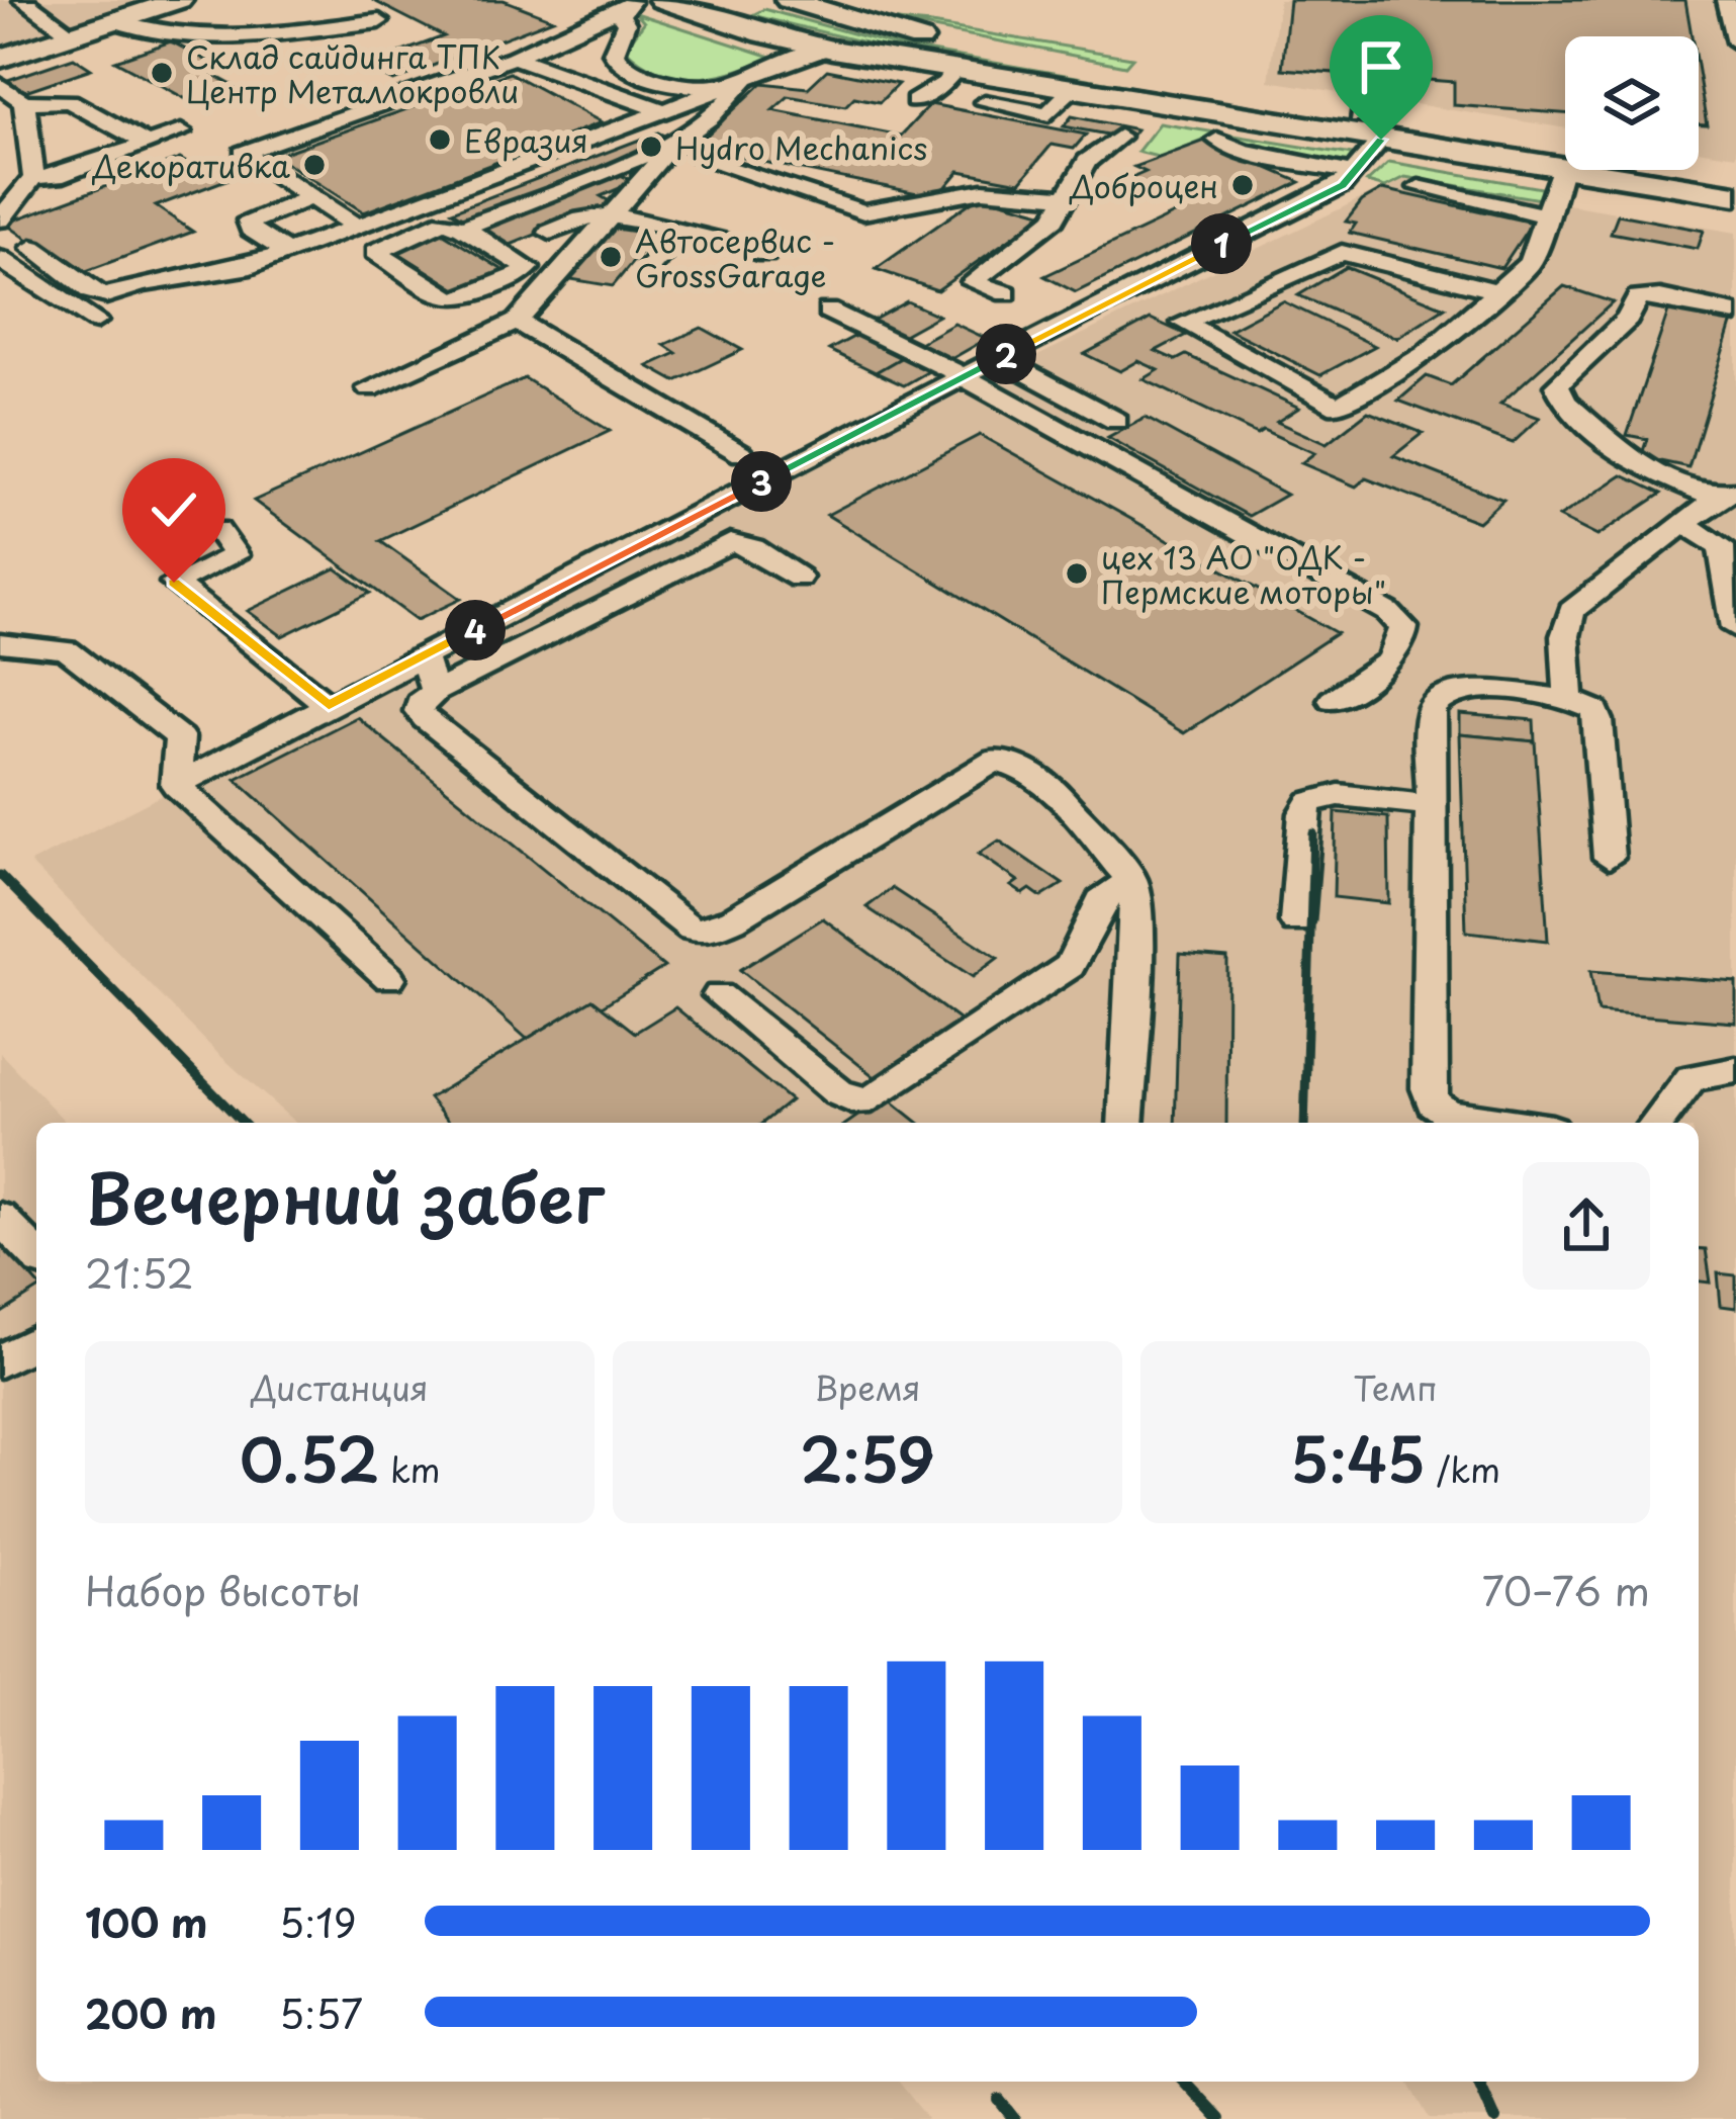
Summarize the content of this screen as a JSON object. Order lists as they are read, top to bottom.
{
  "places": [
    "Склад сайдинга ТПК Центр Металлокровли",
    "Евразия",
    "Hydro Mechanics",
    "Декоративка",
    "Доброцен",
    "Автосервис - GrossGarage",
    "цех 13 АО \"ОДК - Пермские моторы\""
  ],
  "page": {
    "pins": [
      "1",
      "2",
      "3",
      "4"
    ],
    "heading": ["Вечерний забег", "21:52"],
    "stats": [
      ["Дистанция", "0.52 km"],
      ["Время", "2:59"],
      ["Темп", "5:45 /km"]
    ],
    "chart": ["Набор высоты", "70–76 m"],
    "list": [
      {
        "name": "100 m",
        "note": "5:19"
      },
      {
        "name": "200 m",
        "note": "5:57"
      }
    ]
  }
}
